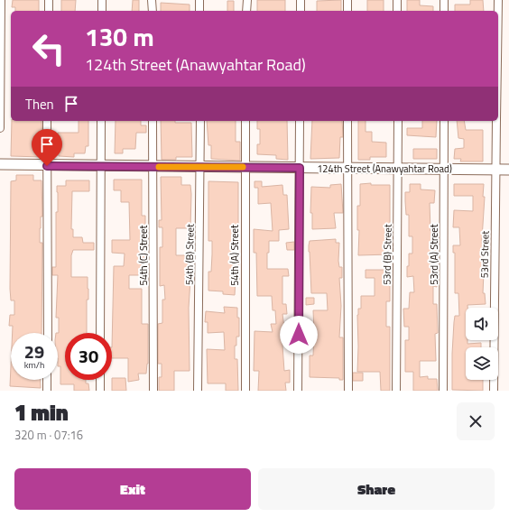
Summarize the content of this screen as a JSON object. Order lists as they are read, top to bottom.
{
  "streets": {
    "street": [
      "124th Street (Anawyahtar Road)",
      "54th (B) Street",
      "53rd (B) Street",
      "53rd (A) Street",
      "53rd Street",
      "54th (C) Street",
      "54th (A) Street"
    ]
  },
  "crossings": [
    ["124th Street (Anawyahtar Road)", "54th (B) Street"],
    ["124th Street (Anawyahtar Road)", "53rd (B) Street"],
    ["124th Street (Anawyahtar Road)", "53rd (A) Street"],
    ["124th Street (Anawyahtar Road)", "53rd Street"],
    ["124th Street (Anawyahtar Road)", "54th (C) Street"],
    ["124th Street (Anawyahtar Road)", "54th (A) Street"]
  ],
  "page": {
    "turn": ["130 m", "124th Street (Anawyahtar Road)"],
    "then": "Then",
    "speed": "29 km/h",
    "limit": "30",
    "heading": ["1 min", "320 m · 07:16"],
    "buttons": ["Exit", "Share"]
  }
}
